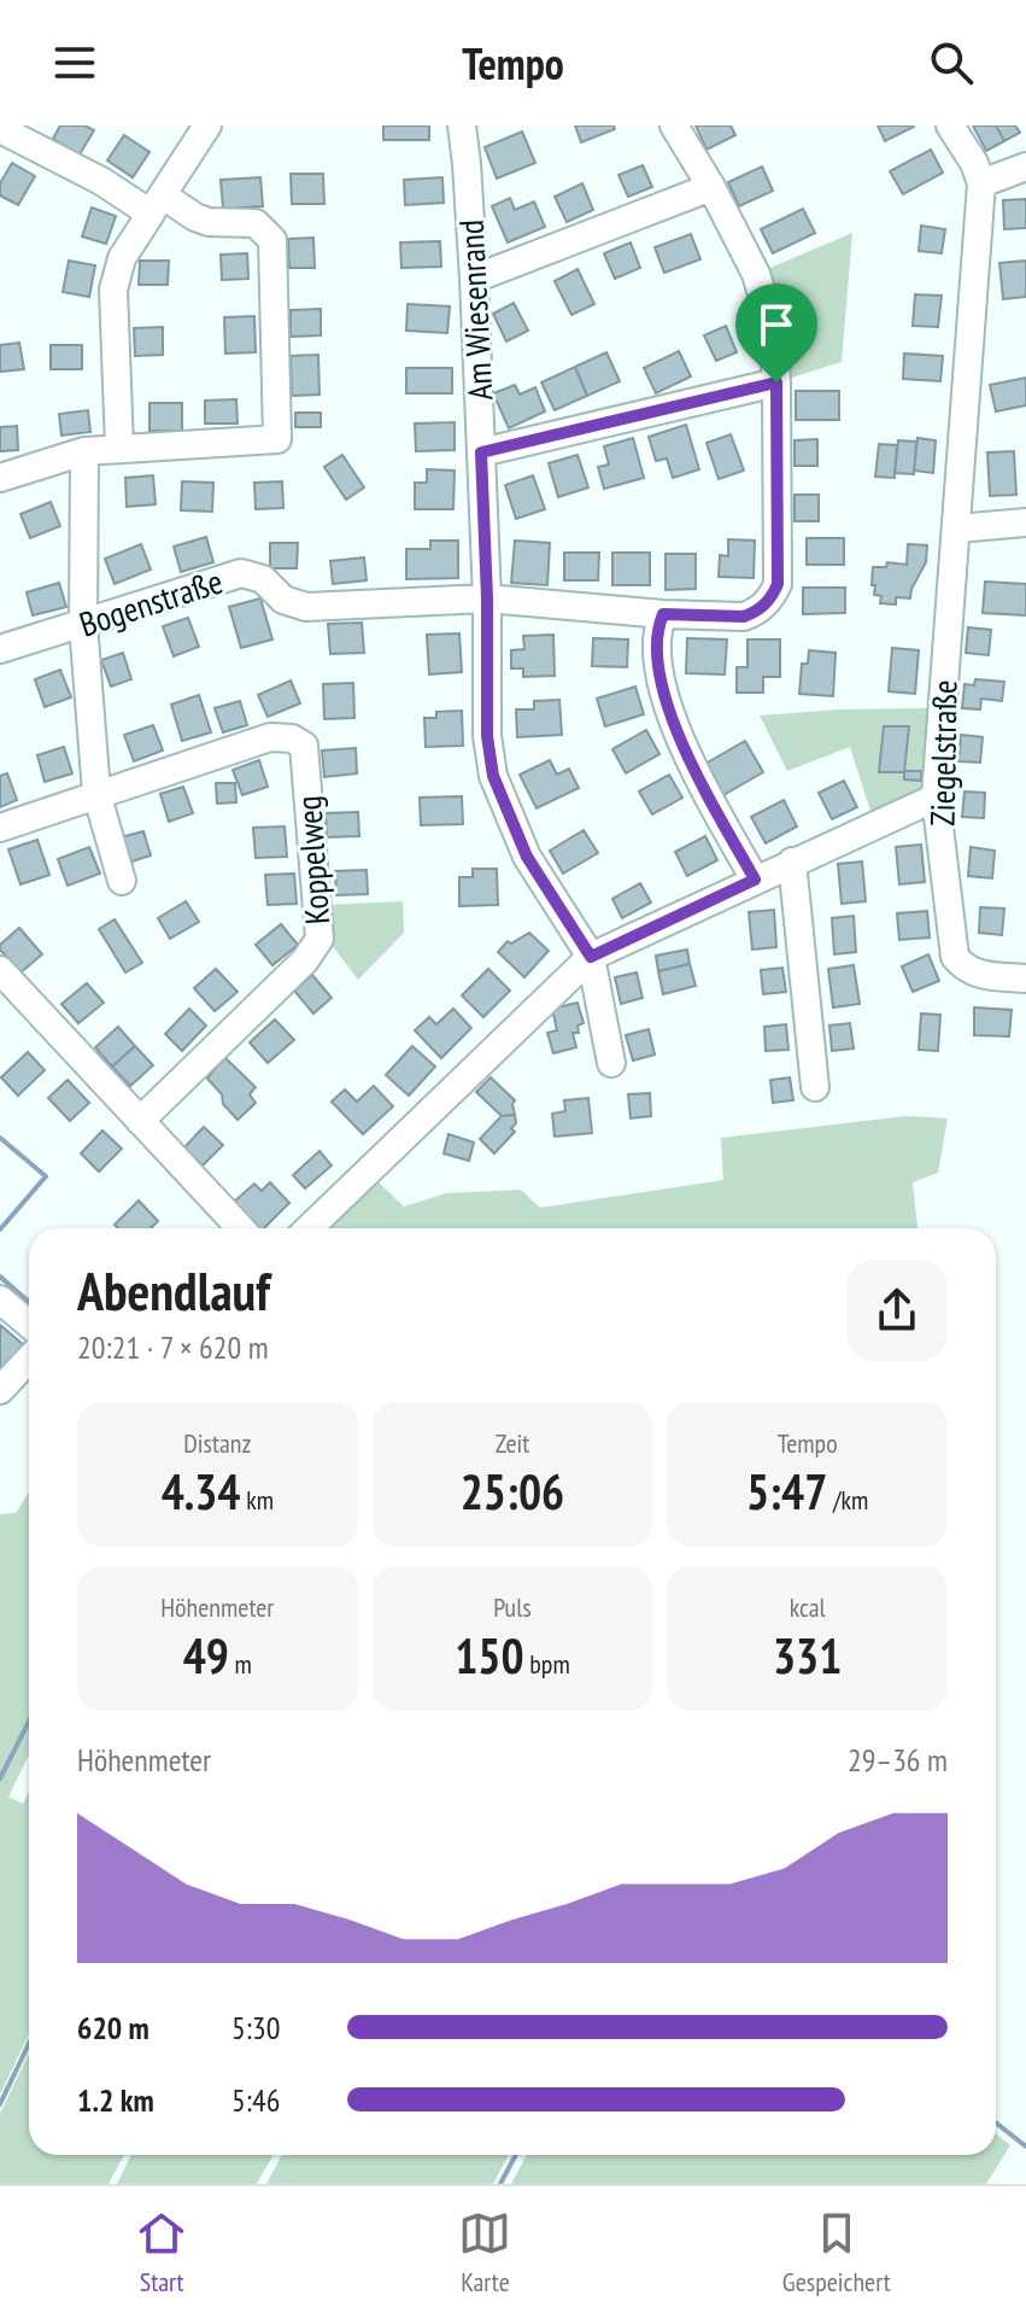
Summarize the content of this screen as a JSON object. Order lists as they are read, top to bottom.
{
  "streets": {
    "street": [
      "Am Wiesenrand",
      "Bogenstraße",
      "Ziegelstraße",
      "Koppelweg"
    ]
  },
  "crossings": [
    ["Am Wiesenrand", "Bogenstraße"]
  ],
  "page": {
    "header": "Tempo",
    "heading": ["Abendlauf", "20:21 · 7 × 620 m"],
    "stats": [
      ["Distanz", "4.34 km"],
      ["Zeit", "25:06"],
      ["Tempo", "5:47 /km"],
      ["Höhenmeter", "49 m"],
      ["Puls", "150 bpm"],
      ["kcal", "331"]
    ],
    "chart": ["Höhenmeter", "29–36 m"],
    "list": [
      {
        "name": "620 m",
        "note": "5:30"
      },
      {
        "name": "1.2 km",
        "note": "5:46"
      }
    ],
    "tabs": ["Start", "Karte", "Gespeichert"]
  }
}
